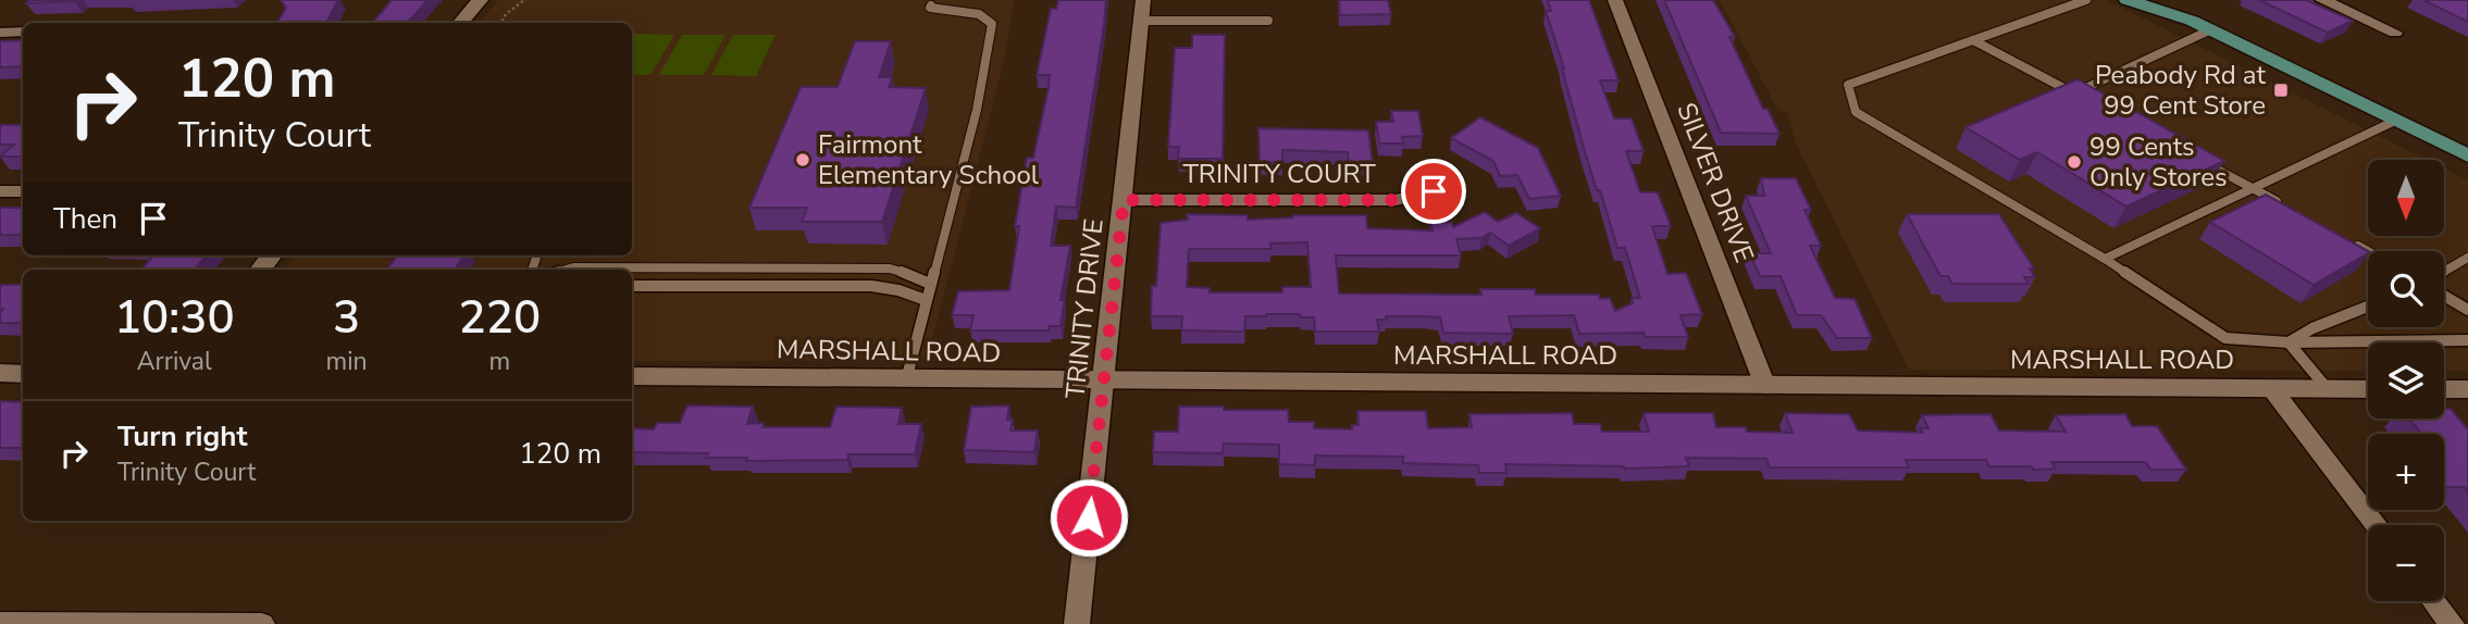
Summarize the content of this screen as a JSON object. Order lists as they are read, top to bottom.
{
  "streets": {
    "street": [
      "TRINITY COURT",
      "SILVER DRIVE",
      "TRINITY DRIVE",
      "MARSHALL ROAD"
    ]
  },
  "crossings": [
    ["TRINITY COURT", "TRINITY DRIVE"],
    ["SILVER DRIVE", "MARSHALL ROAD"],
    ["TRINITY DRIVE", "MARSHALL ROAD"]
  ],
  "places": {
    "transit": ["Peabody Rd at 99 Cent Store"],
    "other": ["Fairmont Elementary School", "99 Cents Only Stores"]
  },
  "north": "bottom",
  "page": {
    "turn": ["120 m", "Trinity Court"],
    "map_buttons": ["+", "−"],
    "then": "Then",
    "eta": [
      "10:30",
      "Arrival",
      "3",
      "min",
      "220",
      "m"
    ],
    "list": [
      {
        "name": "Turn right",
        "note": "Trinity Court",
        "value": "120 m"
      }
    ]
  }
}
